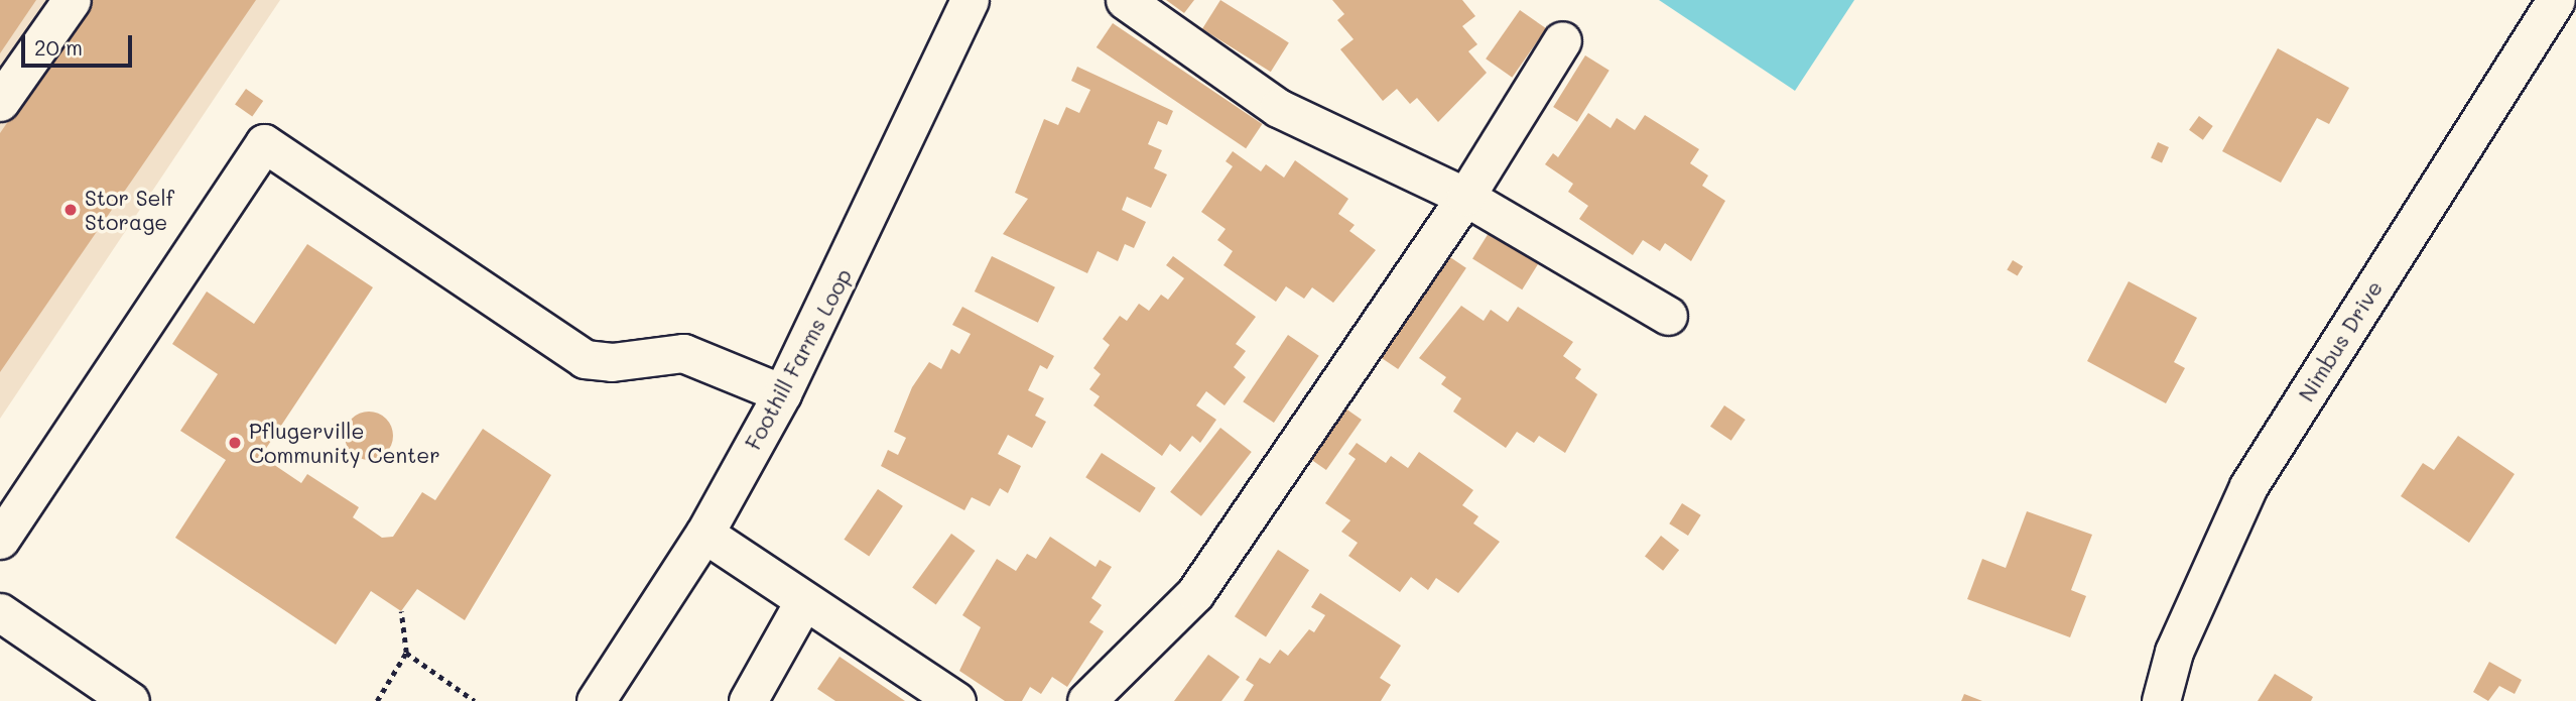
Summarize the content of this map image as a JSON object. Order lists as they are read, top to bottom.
{
  "streets": {
    "street": ["Nimbus Drive", "Foothill Farms Loop"]
  },
  "places": ["Stor Self Storage", "Pflugerville Community Center"],
  "scale_bar": "20 m"
}
